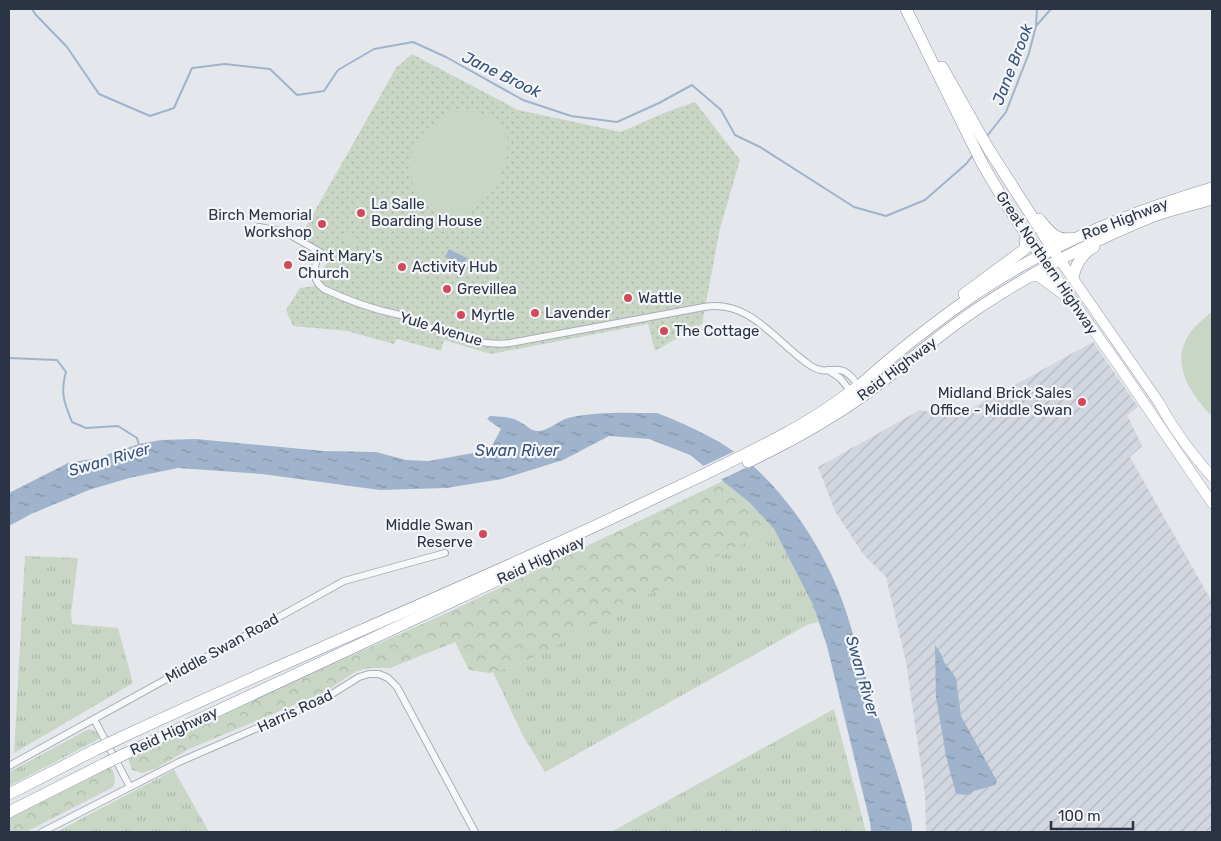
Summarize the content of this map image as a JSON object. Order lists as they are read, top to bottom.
{
  "streets": {
    "highway": ["Roe Highway", "Great Northern Highway", "Reid Highway"],
    "street": ["Yule Avenue", "Middle Swan Road", "Harris Road"]
  },
  "crossings": [
    ["Roe Highway", "Great Northern Highway"],
    ["Roe Highway", "Reid Highway"],
    ["Great Northern Highway", "Reid Highway"],
    ["Yule Avenue", "Reid Highway"]
  ],
  "water": ["Jane Brook", "Swan River"],
  "places": [
    "La Salle Boarding House",
    "Birch Memorial Workshop",
    "Saint Mary's Church",
    "Activity Hub",
    "Grevillea",
    "Wattle",
    "Lavender",
    "Myrtle",
    "The Cottage",
    "Midland Brick Sales Office - Middle Swan",
    "Middle Swan Reserve"
  ],
  "scale_bar": "100 m"
}
